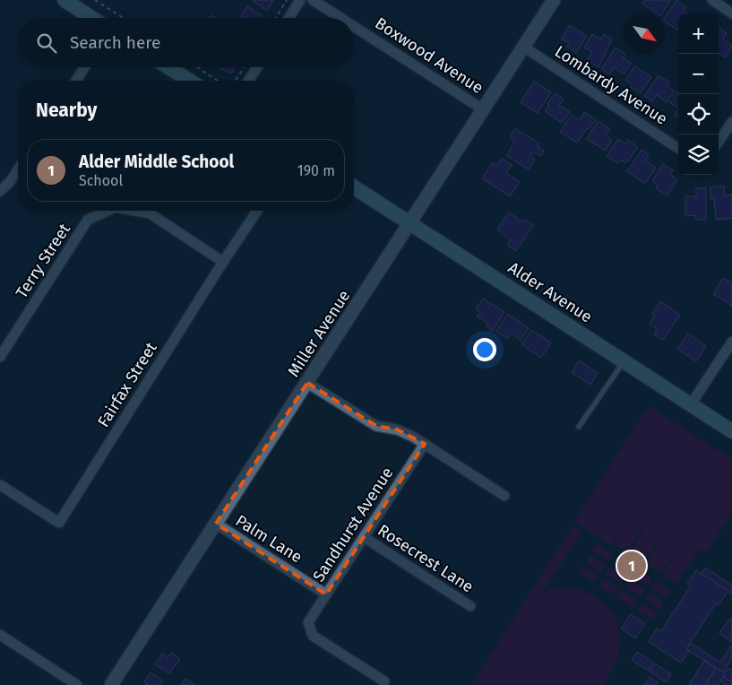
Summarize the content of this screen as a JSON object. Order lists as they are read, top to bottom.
{
  "streets": {
    "main road": ["Alder Avenue"],
    "street": [
      "Boxwood Avenue",
      "Lombardy Avenue",
      "Terry Street",
      "Miller Avenue",
      "Fairfax Street",
      "Sandhurst Avenue",
      "Palm Lane",
      "Rosecrest Lane"
    ]
  },
  "crossings": [
    ["Boxwood Avenue", "Miller Avenue"],
    ["Lombardy Avenue", "Miller Avenue"],
    ["Terry Street", "Fairfax Street"],
    ["Alder Avenue", "Miller Avenue"],
    ["Miller Avenue", "Palm Lane"],
    ["Sandhurst Avenue", "Palm Lane"],
    ["Sandhurst Avenue", "Rosecrest Lane"]
  ],
  "north": "bottom right",
  "page": {
    "map_buttons": ["+", "−"],
    "search": "Search here",
    "heading": "Nearby",
    "list": [
      {
        "mark": "1",
        "name": "Alder Middle School",
        "note": "School",
        "value": "190 m"
      }
    ],
    "pins": "1"
  }
}
